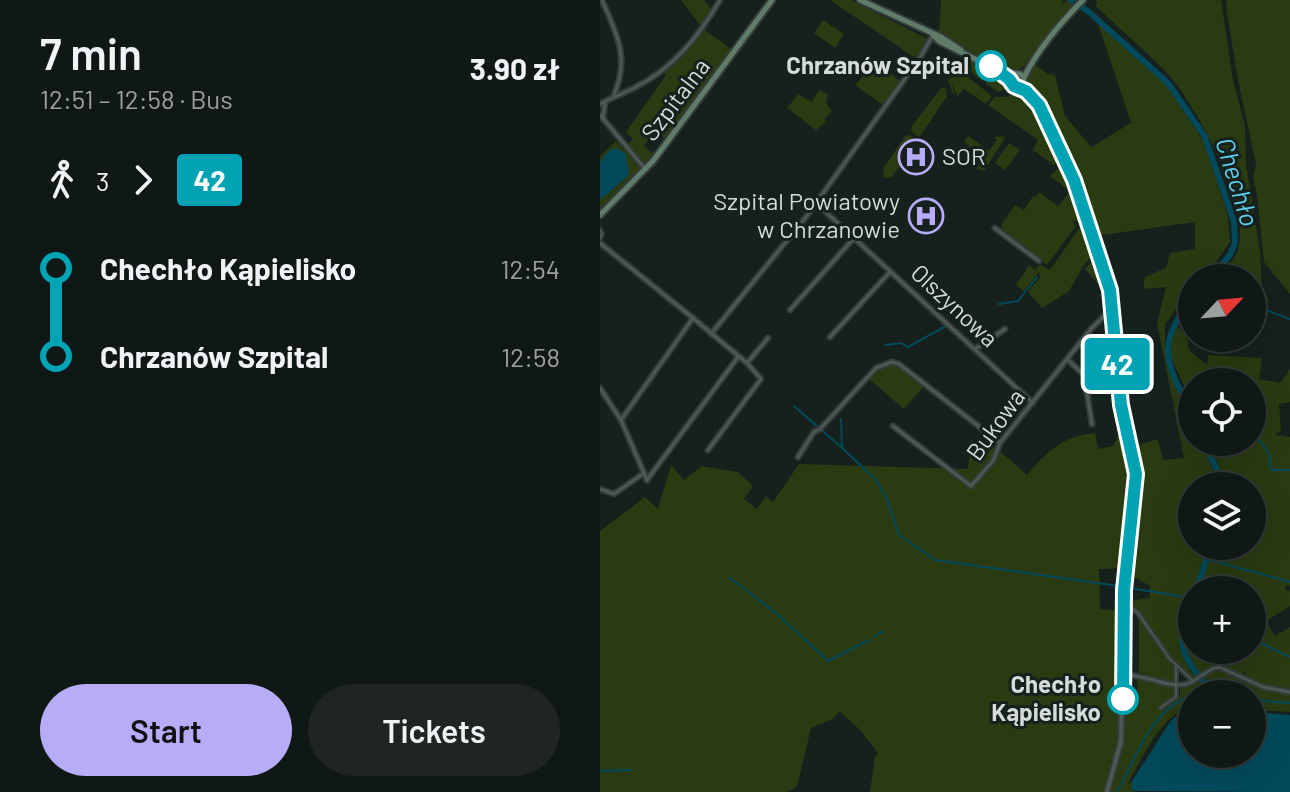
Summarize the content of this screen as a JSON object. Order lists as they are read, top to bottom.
{
  "streets": {
    "main road": ["Szpitalna"],
    "street": ["Olszynowa", "Bukowa"]
  },
  "crossings": [
    ["Olszynowa", "Bukowa"]
  ],
  "water": ["Chechło"],
  "places": {
    "other": ["Chrzanów Szpital", "Chechło Kąpielisko"],
    "hospital": ["SOR", "Szpital Powiatowy w Chrzanowie"]
  },
  "lines": ["bus line 42"],
  "north": "top right",
  "page": {
    "heading": ["7 min", "12:51 – 12:58 · Bus", "3.90 zł"],
    "on_map": "42",
    "legs": ["3", "42"],
    "list": [
      {
        "name": "Chechło Kąpielisko",
        "value": "12:54"
      },
      {
        "name": "Chrzanów Szpital",
        "value": "12:58"
      }
    ],
    "map_buttons": ["+", "−"],
    "buttons": ["Start", "Tickets"]
  }
}
